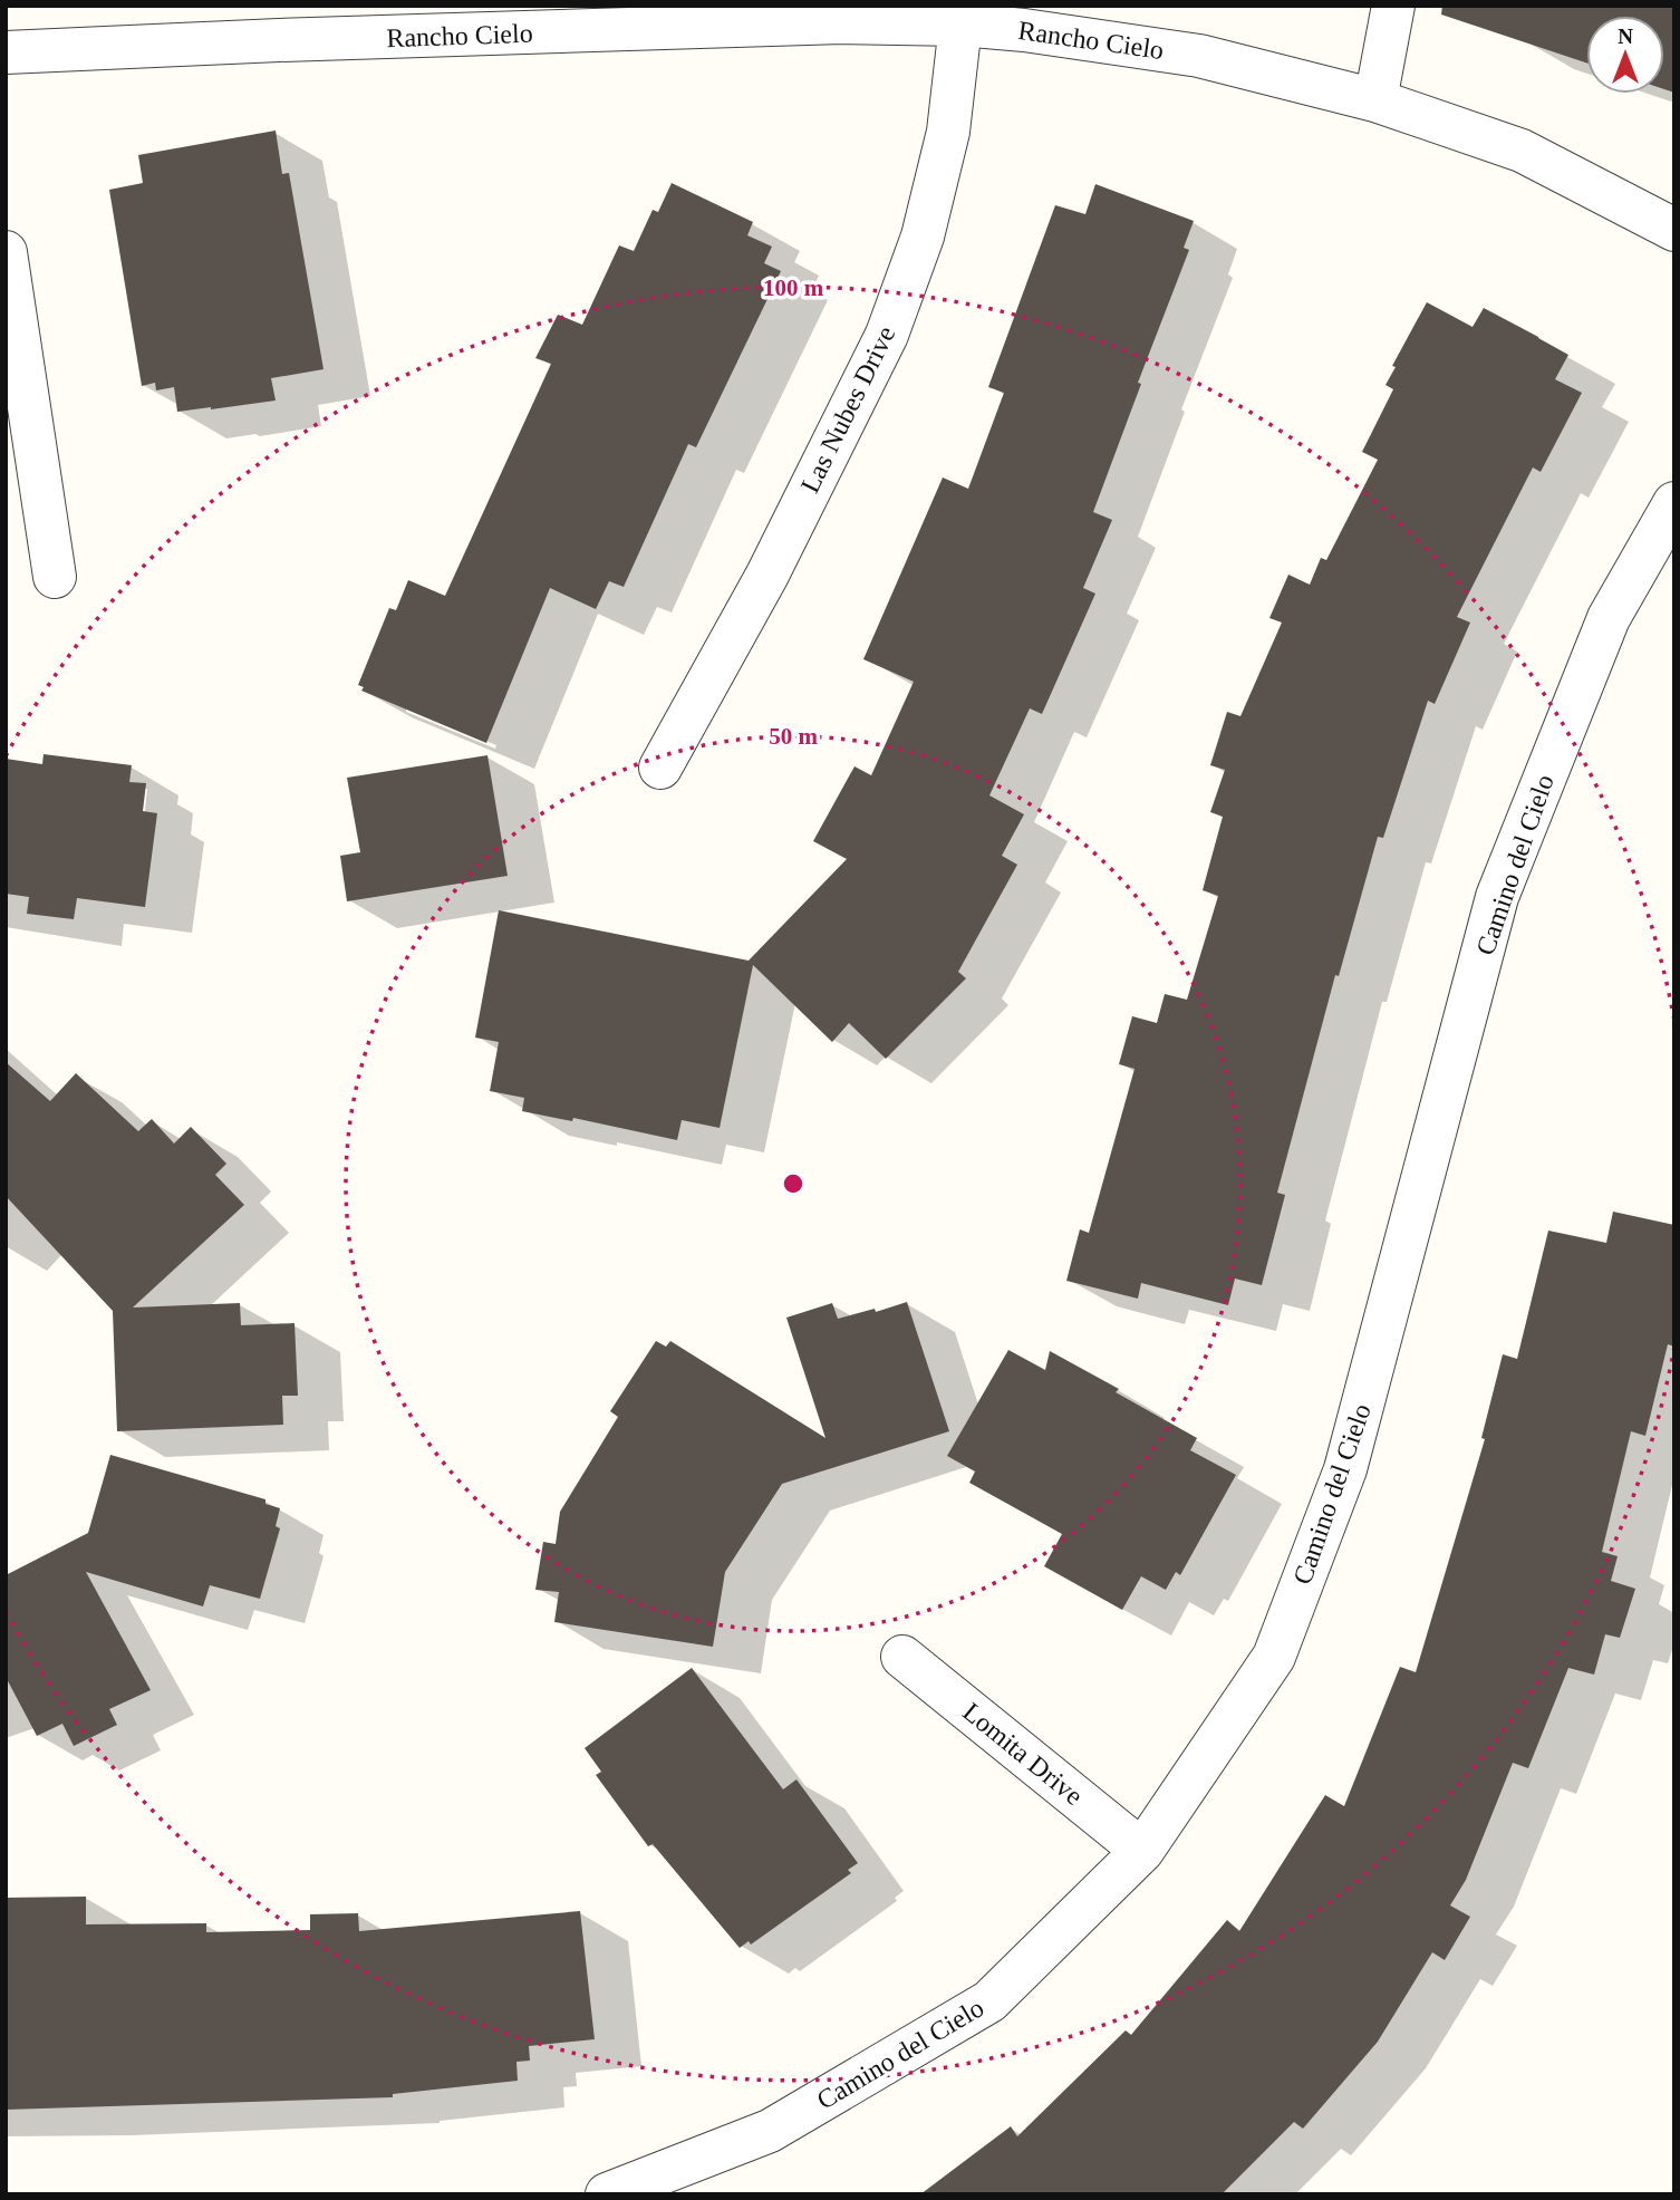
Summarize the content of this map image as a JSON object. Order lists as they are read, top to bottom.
{
  "streets": {
    "street": [
      "Rancho Cielo",
      "Las Nubes Drive",
      "Camino del Cielo",
      "Lomita Drive"
    ]
  },
  "crossings": [
    ["Rancho Cielo", "Las Nubes Drive"],
    ["Camino del Cielo", "Lomita Drive"]
  ],
  "north": "top",
  "rings": ["100 m", "50 m"]
}
